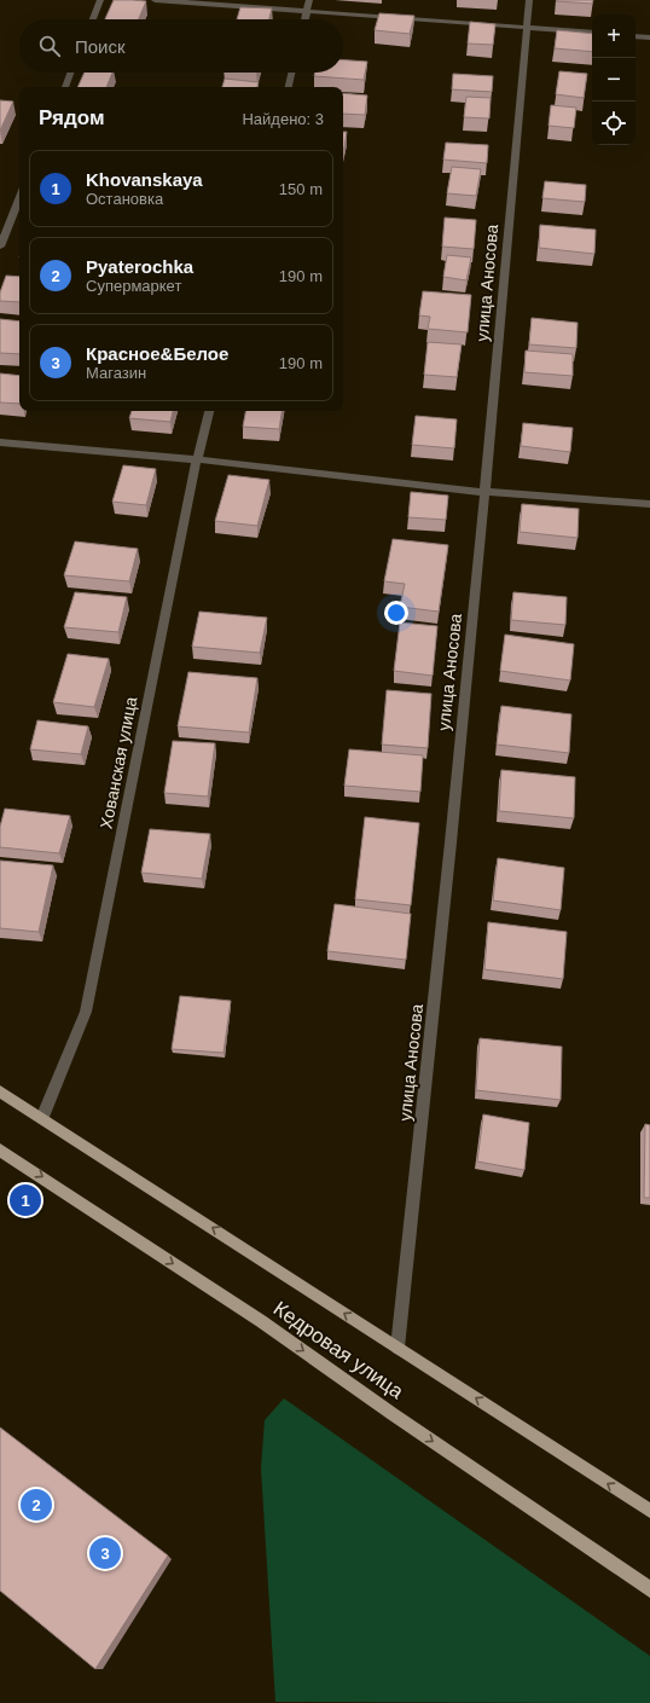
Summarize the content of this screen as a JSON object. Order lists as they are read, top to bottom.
{
  "streets": {
    "main road": ["Кедровая улица"],
    "street": ["улица Аносова", "Хованская улица"]
  },
  "crossings": [
    ["улица Аносова", "Кедровая улица"],
    ["Хованская улица", "Кедровая улица"]
  ],
  "page": {
    "map_buttons": ["+", "−"],
    "search": "Поиск",
    "heading": ["Рядом", "Найдено: 3"],
    "list": [
      {
        "mark": "1",
        "name": "Khovanskaya",
        "note": "Остановка",
        "value": "150 m"
      },
      {
        "mark": "2",
        "name": "Pyaterochka",
        "note": "Супермаркет",
        "value": "190 m"
      },
      {
        "mark": "3",
        "name": "Красное&Белое",
        "note": "Магазин",
        "value": "190 m"
      }
    ],
    "pins": ["1", "2", "3"]
  }
}
